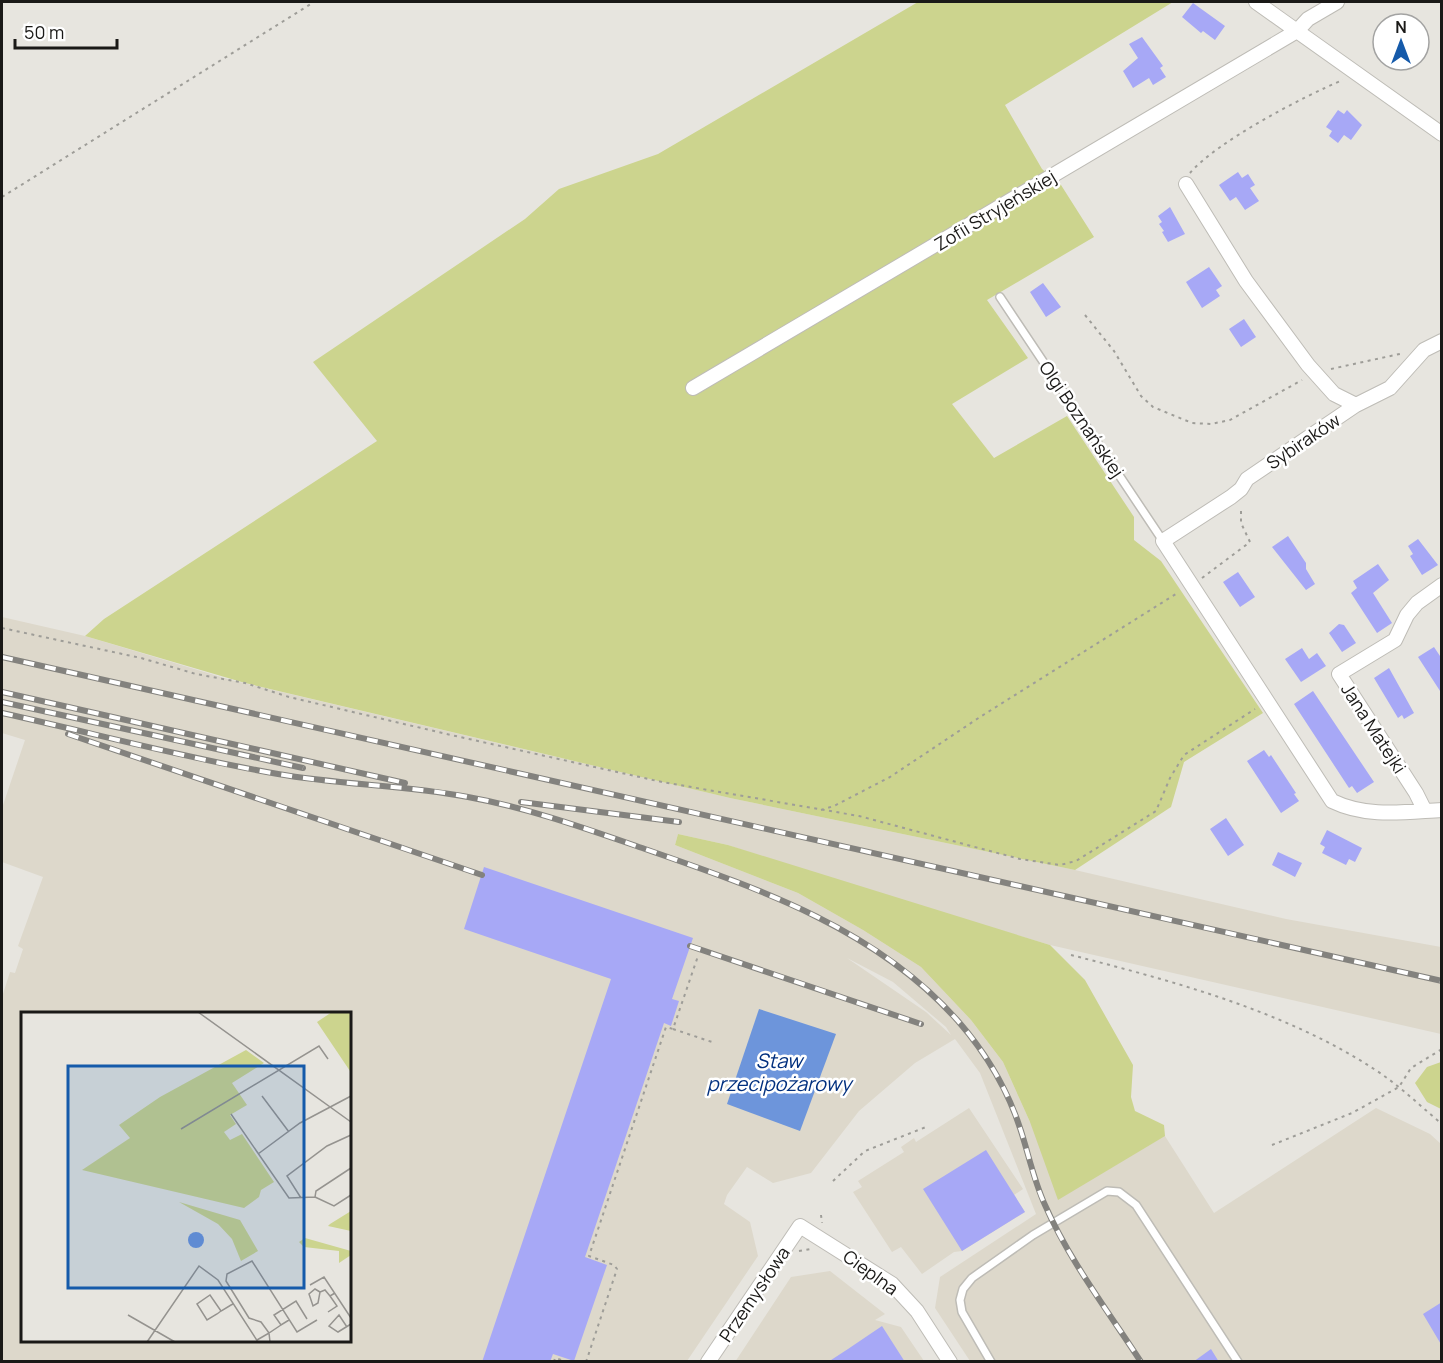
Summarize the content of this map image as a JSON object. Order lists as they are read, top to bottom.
{
  "streets": {
    "street": [
      "Zofii Stryjeńskiej",
      "Sybiraków",
      "Jana Matejki",
      "Cieplna",
      "Przemysłowa"
    ],
    "lane": ["Olgi Boznańskiej"]
  },
  "crossings": [
    ["Olgi Boznańskiej", "Sybiraków"],
    ["Cieplna", "Przemysłowa"]
  ],
  "water": ["Staw przecipożarowy"],
  "scale_bar": "50 m",
  "north": "top"
}
